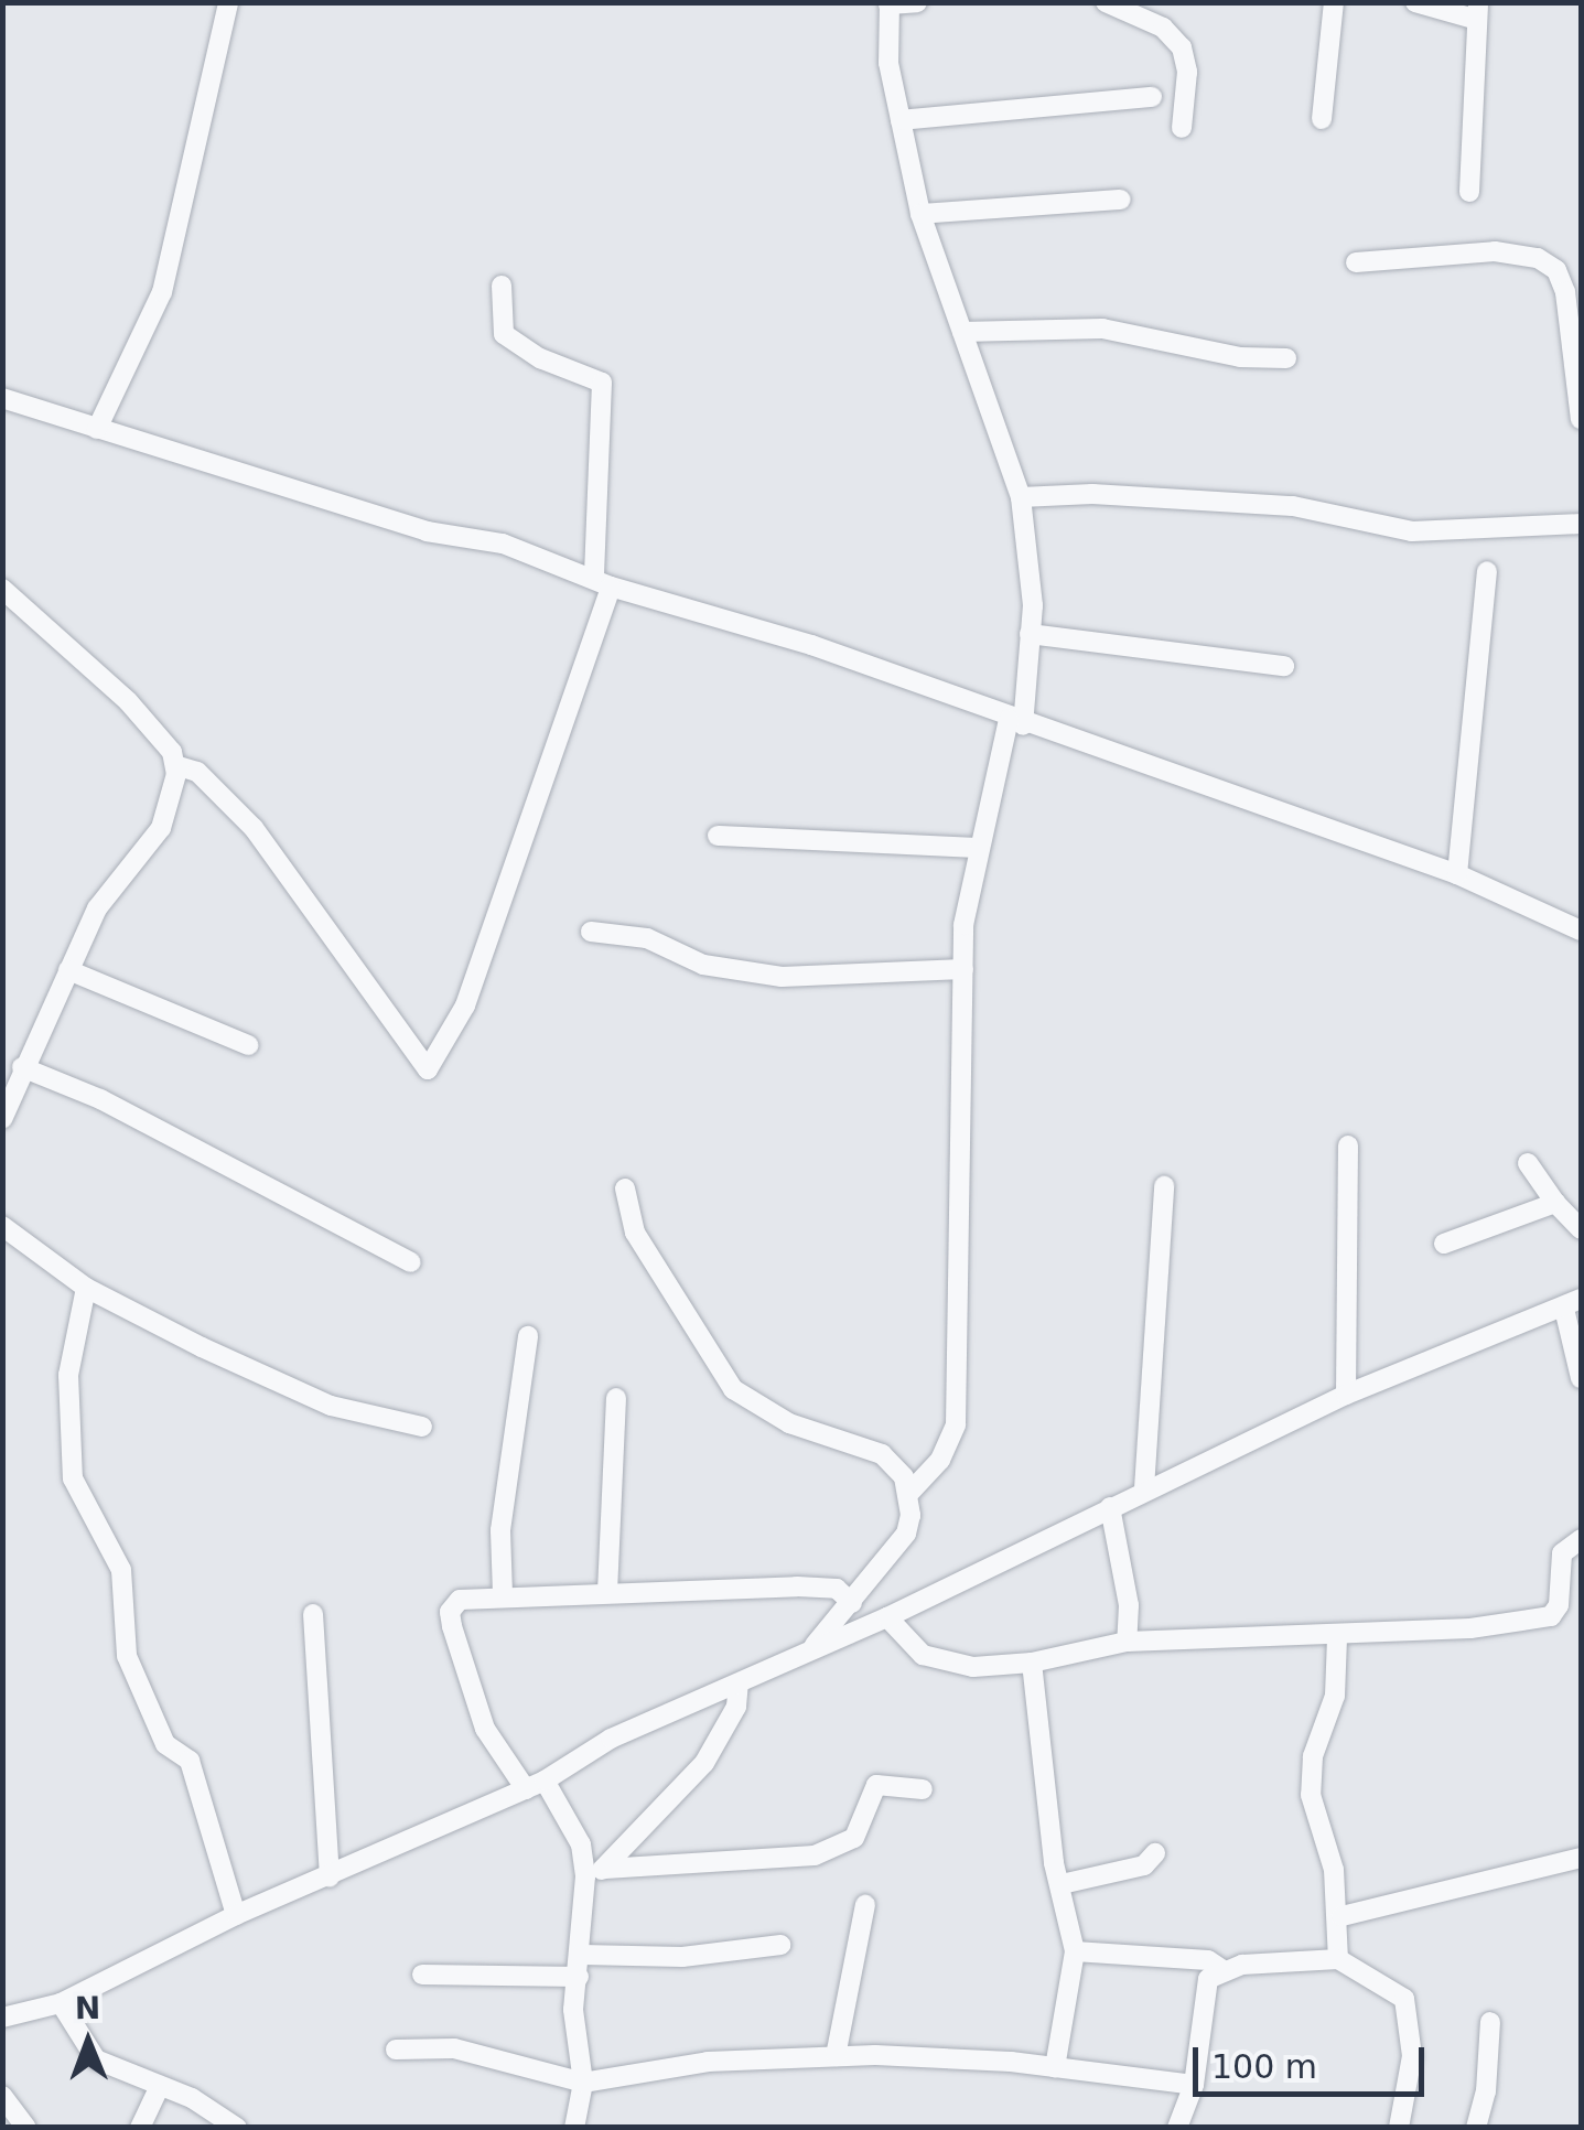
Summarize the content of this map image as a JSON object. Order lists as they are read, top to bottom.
{
  "scale_bar": "100 m",
  "north": "top"
}
